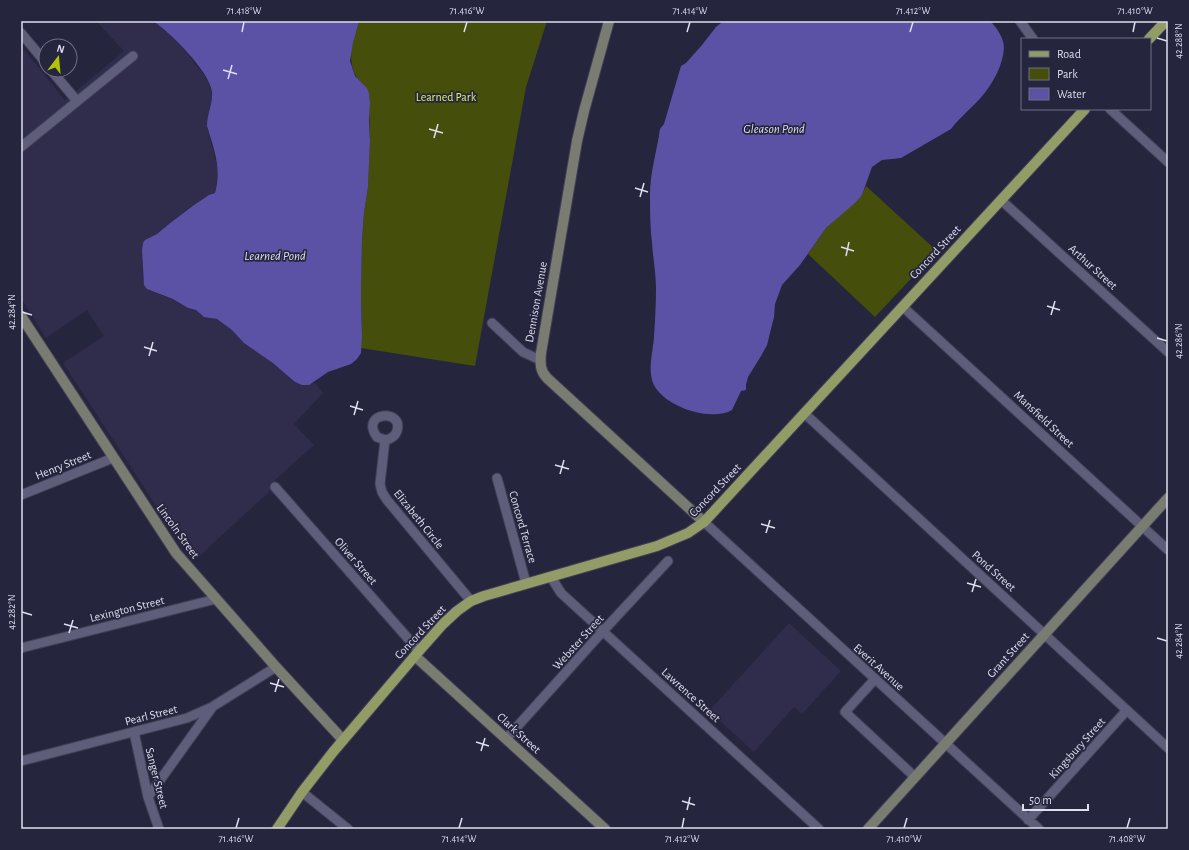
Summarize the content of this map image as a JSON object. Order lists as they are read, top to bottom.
{
  "streets": {
    "main road": ["Concord Street"],
    "street": [
      "Arthur Street",
      "Dennison Avenue",
      "Mansfield Street",
      "Henry Street",
      "Elizabeth Circle",
      "Concord Terrace",
      "Lincoln Street",
      "Oliver Street",
      "Pond Street",
      "Lexington Street",
      "Webster Street",
      "Grant Street",
      "Everit Avenue",
      "Lawrence Street",
      "Pearl Street",
      "Clark Street",
      "Kingsbury Street",
      "Sanger Street"
    ]
  },
  "crossings": [
    ["Concord Street", "Arthur Street"],
    ["Concord Street", "Dennison Avenue"],
    ["Concord Street", "Mansfield Street"],
    ["Concord Street", "Elizabeth Circle"],
    ["Concord Street", "Concord Terrace"],
    ["Concord Street", "Lincoln Street"],
    ["Concord Street", "Oliver Street"],
    ["Concord Street", "Pond Street"],
    ["Concord Street", "Everit Avenue"],
    ["Concord Street", "Lawrence Street"],
    ["Concord Street", "Clark Street"],
    ["Dennison Avenue", "Everit Avenue"],
    ["Mansfield Street", "Grant Street"],
    ["Henry Street", "Lincoln Street"],
    ["Lincoln Street", "Lexington Street"],
    ["Lincoln Street", "Pearl Street"],
    ["Oliver Street", "Clark Street"],
    ["Pond Street", "Grant Street"],
    ["Pond Street", "Kingsbury Street"],
    ["Webster Street", "Lawrence Street"],
    ["Webster Street", "Clark Street"],
    ["Grant Street", "Everit Avenue"],
    ["Everit Avenue", "Kingsbury Street"],
    ["Pearl Street", "Sanger Street"]
  ],
  "water": ["Gleason Pond", "Learned Pond"],
  "parks": ["Learned Park"],
  "legend": ["Road", "Park", "Water"],
  "scale_bar": "50 m",
  "north": "top",
  "coordinates": [
    "71.418°W",
    "71.416°W",
    "71.414°W",
    "71.412°W",
    "71.410°W",
    "42.288°N",
    "42.284°N",
    "42.286°N",
    "42.282°N",
    "71.408°W"
  ]
}
